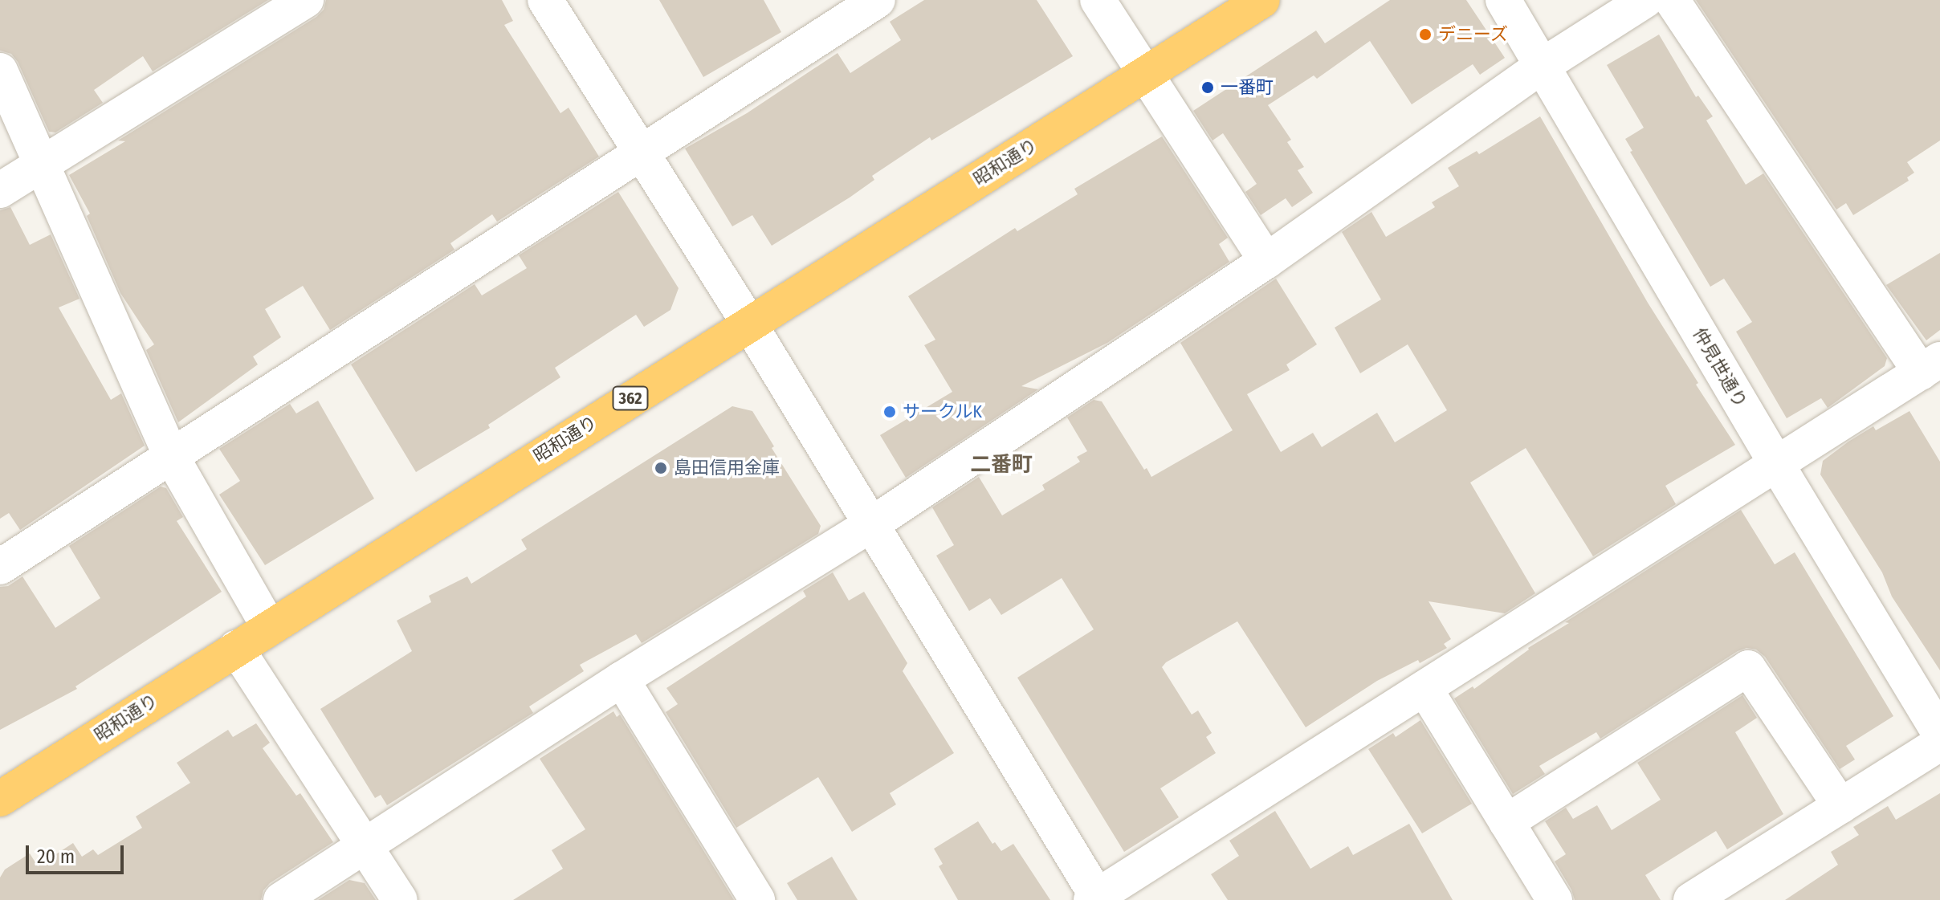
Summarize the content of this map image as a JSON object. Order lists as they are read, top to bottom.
{
  "streets": {
    "highway": ["昭和通り", "362"],
    "street": ["仲見世通り"]
  },
  "districts": ["二番町"],
  "places": [
    "デニーズ",
    "一番町",
    "サークルK",
    "島田信用金庫"
  ],
  "scale_bar": "20 m"
}
